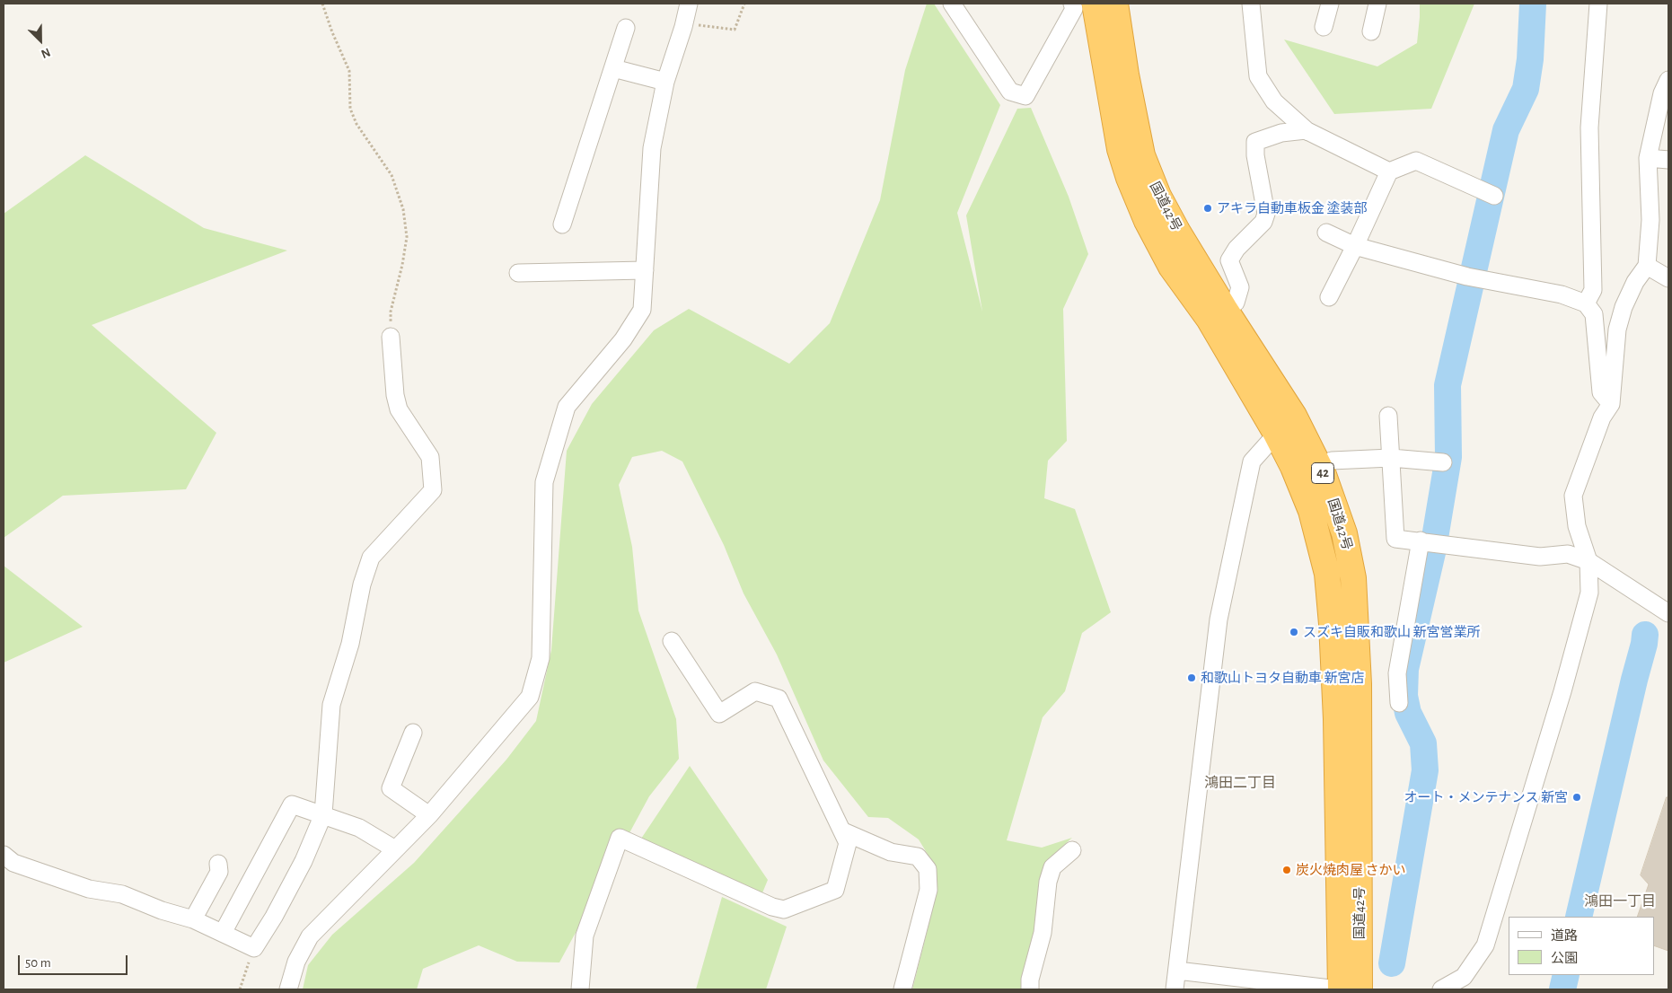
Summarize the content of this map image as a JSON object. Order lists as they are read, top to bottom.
{
  "streets": {
    "highway": ["国道42号", "42"]
  },
  "districts": ["鴻田二丁目", "鴻田一丁目"],
  "places": [
    "アキラ自動車板金 塗装部",
    "スズキ自販和歌山 新宮営業所",
    "和歌山トヨタ自動車 新宮店",
    "オート・メンテナンス 新宮",
    "炭火焼肉屋 さかい"
  ],
  "legend": ["道路", "公園"],
  "scale_bar": "50 m",
  "north": "bottom right"
}
